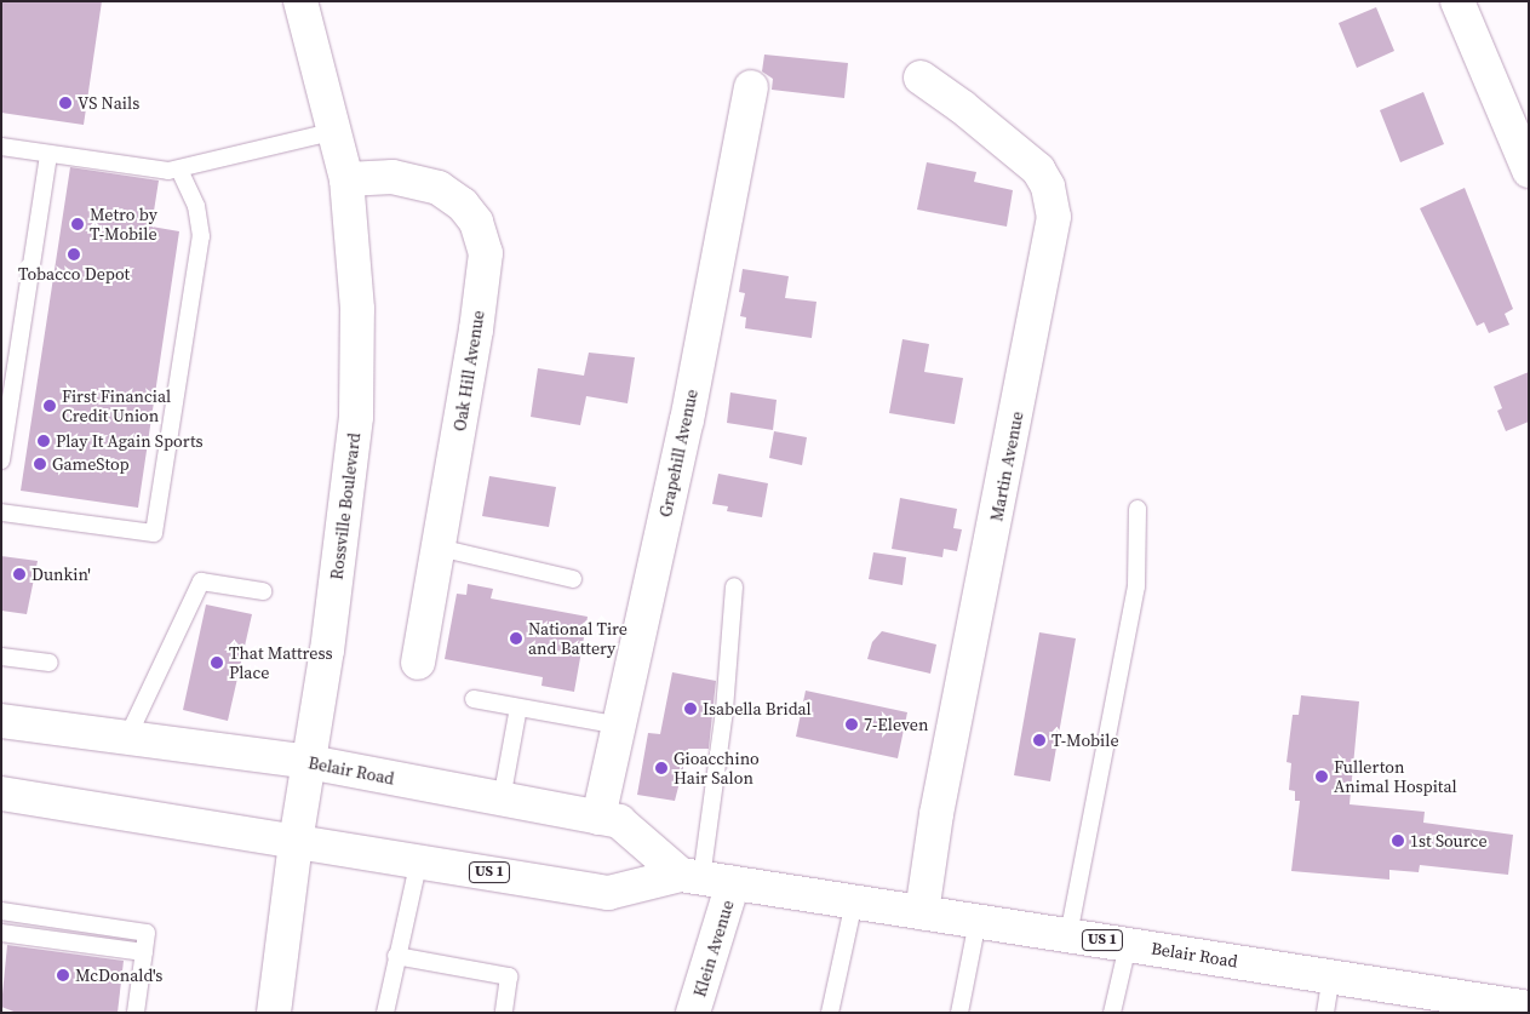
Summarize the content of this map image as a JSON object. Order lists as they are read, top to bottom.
{
  "streets": {
    "main road": [
      "Oak Hill Avenue",
      "Grapehill Avenue",
      "Martin Avenue",
      "Rossville Boulevard",
      "Belair Road",
      "US 1",
      "Klein Avenue"
    ]
  },
  "crossings": [
    ["Oak Hill Avenue", "Rossville Boulevard"],
    ["Grapehill Avenue", "Belair Road"],
    ["Martin Avenue", "Belair Road"],
    ["Rossville Boulevard", "Belair Road"],
    ["Belair Road", "Klein Avenue"]
  ],
  "places": [
    "VS Nails",
    "Metro by T-Mobile",
    "Tobacco Depot",
    "First Financial Credit Union",
    "Play It Again Sports",
    "GameStop",
    "Dunkin'",
    "National Tire and Battery",
    "That Mattress Place",
    "Isabella Bridal",
    "7-Eleven",
    "T-Mobile",
    "Gioacchino Hair Salon",
    "Fullerton Animal Hospital",
    "1st Source",
    "McDonald's"
  ]
}
